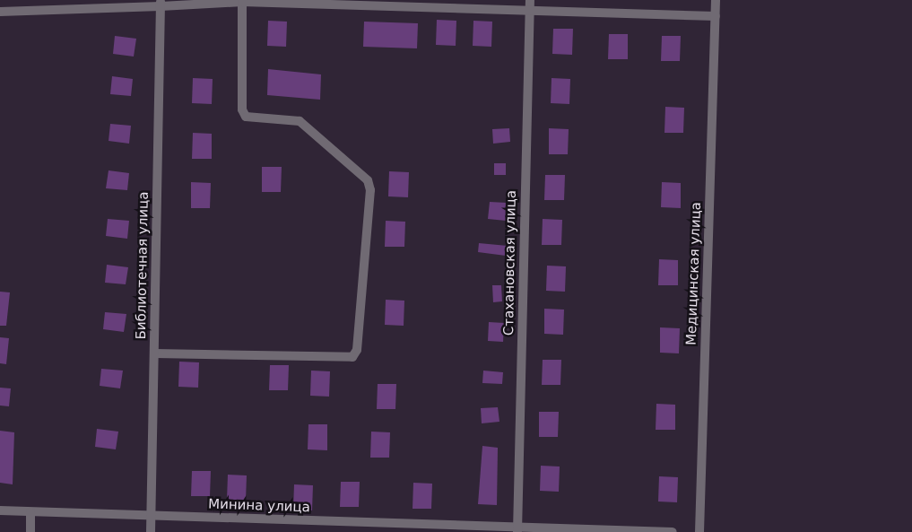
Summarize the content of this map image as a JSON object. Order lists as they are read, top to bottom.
{
  "streets": {
    "street": [
      "Стахановская улица",
      "Библиотечная улица",
      "Медицинская улица",
      "Минина улица"
    ]
  },
  "crossings": [
    ["Стахановская улица", "Минина улица"],
    ["Библиотечная улица", "Минина улица"]
  ]
}
